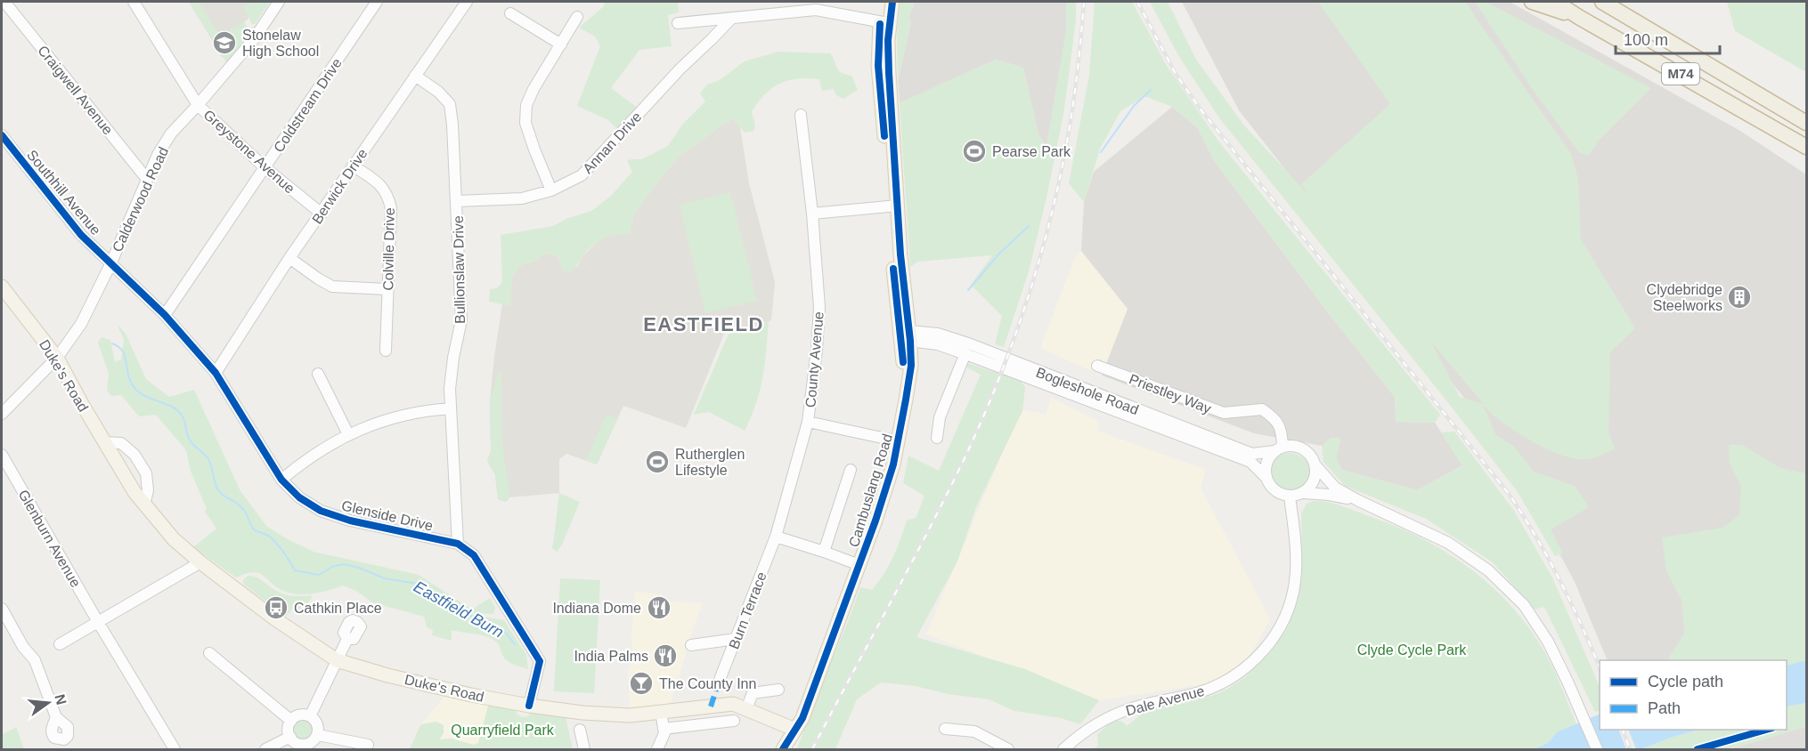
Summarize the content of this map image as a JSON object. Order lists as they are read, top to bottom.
{
  "streets": {
    "highway": ["M74"],
    "main road": ["Duke's Road", "Cambuslang Road"],
    "street": [
      "Craigwell Avenue",
      "Coldstream Drive",
      "Annan Drive",
      "Greystone Avenue",
      "Berwick Drive",
      "Southhill Avenue",
      "Calderwood Road",
      "Colville Drive",
      "Bullionslaw Drive",
      "County Avenue",
      "Bogleshole Road",
      "Priestley Way",
      "Glenside Drive",
      "Glenburn Avenue",
      "Burn Terrace",
      "Dale Avenue"
    ]
  },
  "crossings": [
    ["Craigwell Avenue", "Calderwood Road"],
    ["Coldstream Drive", "Greystone Avenue"],
    ["Coldstream Drive", "Glenside Drive"],
    ["Annan Drive", "Bullionslaw Drive"],
    ["Greystone Avenue", "Berwick Drive"],
    ["Greystone Avenue", "Calderwood Road"],
    ["Berwick Drive", "Colville Drive"],
    ["Berwick Drive", "Bullionslaw Drive"],
    ["Berwick Drive", "Glenside Drive"],
    ["Southhill Avenue", "Calderwood Road"],
    ["Southhill Avenue", "Glenside Drive"],
    ["Calderwood Road", "Duke's Road"],
    ["Calderwood Road", "Glenside Drive"],
    ["Bullionslaw Drive", "Glenside Drive"],
    ["County Avenue", "Burn Terrace"],
    ["Duke's Road", "Cambuslang Road"],
    ["Duke's Road", "Glenside Drive"],
    ["Bogleshole Road", "Priestley Way"],
    ["Bogleshole Road", "Cambuslang Road"],
    ["Bogleshole Road", "Dale Avenue"],
    ["Priestley Way", "Dale Avenue"]
  ],
  "districts": ["EASTFIELD"],
  "water": ["Eastfield Burn"],
  "parks": ["Clyde Cycle Park", "Quarryfield Park"],
  "places": {
    "school or university": ["Stonelaw High School"],
    "sports": ["Pearse Park", "Rutherglen Lifestyle"],
    "building": ["Clydebridge Steelworks"],
    "bus stop": ["Cathkin Place"],
    "restaurant": ["Indiana Dome", "India Palms"],
    "bar": ["The County Inn"]
  },
  "legend": ["Cycle path", "Path"],
  "scale_bar": "100 m",
  "north": "right"
}
